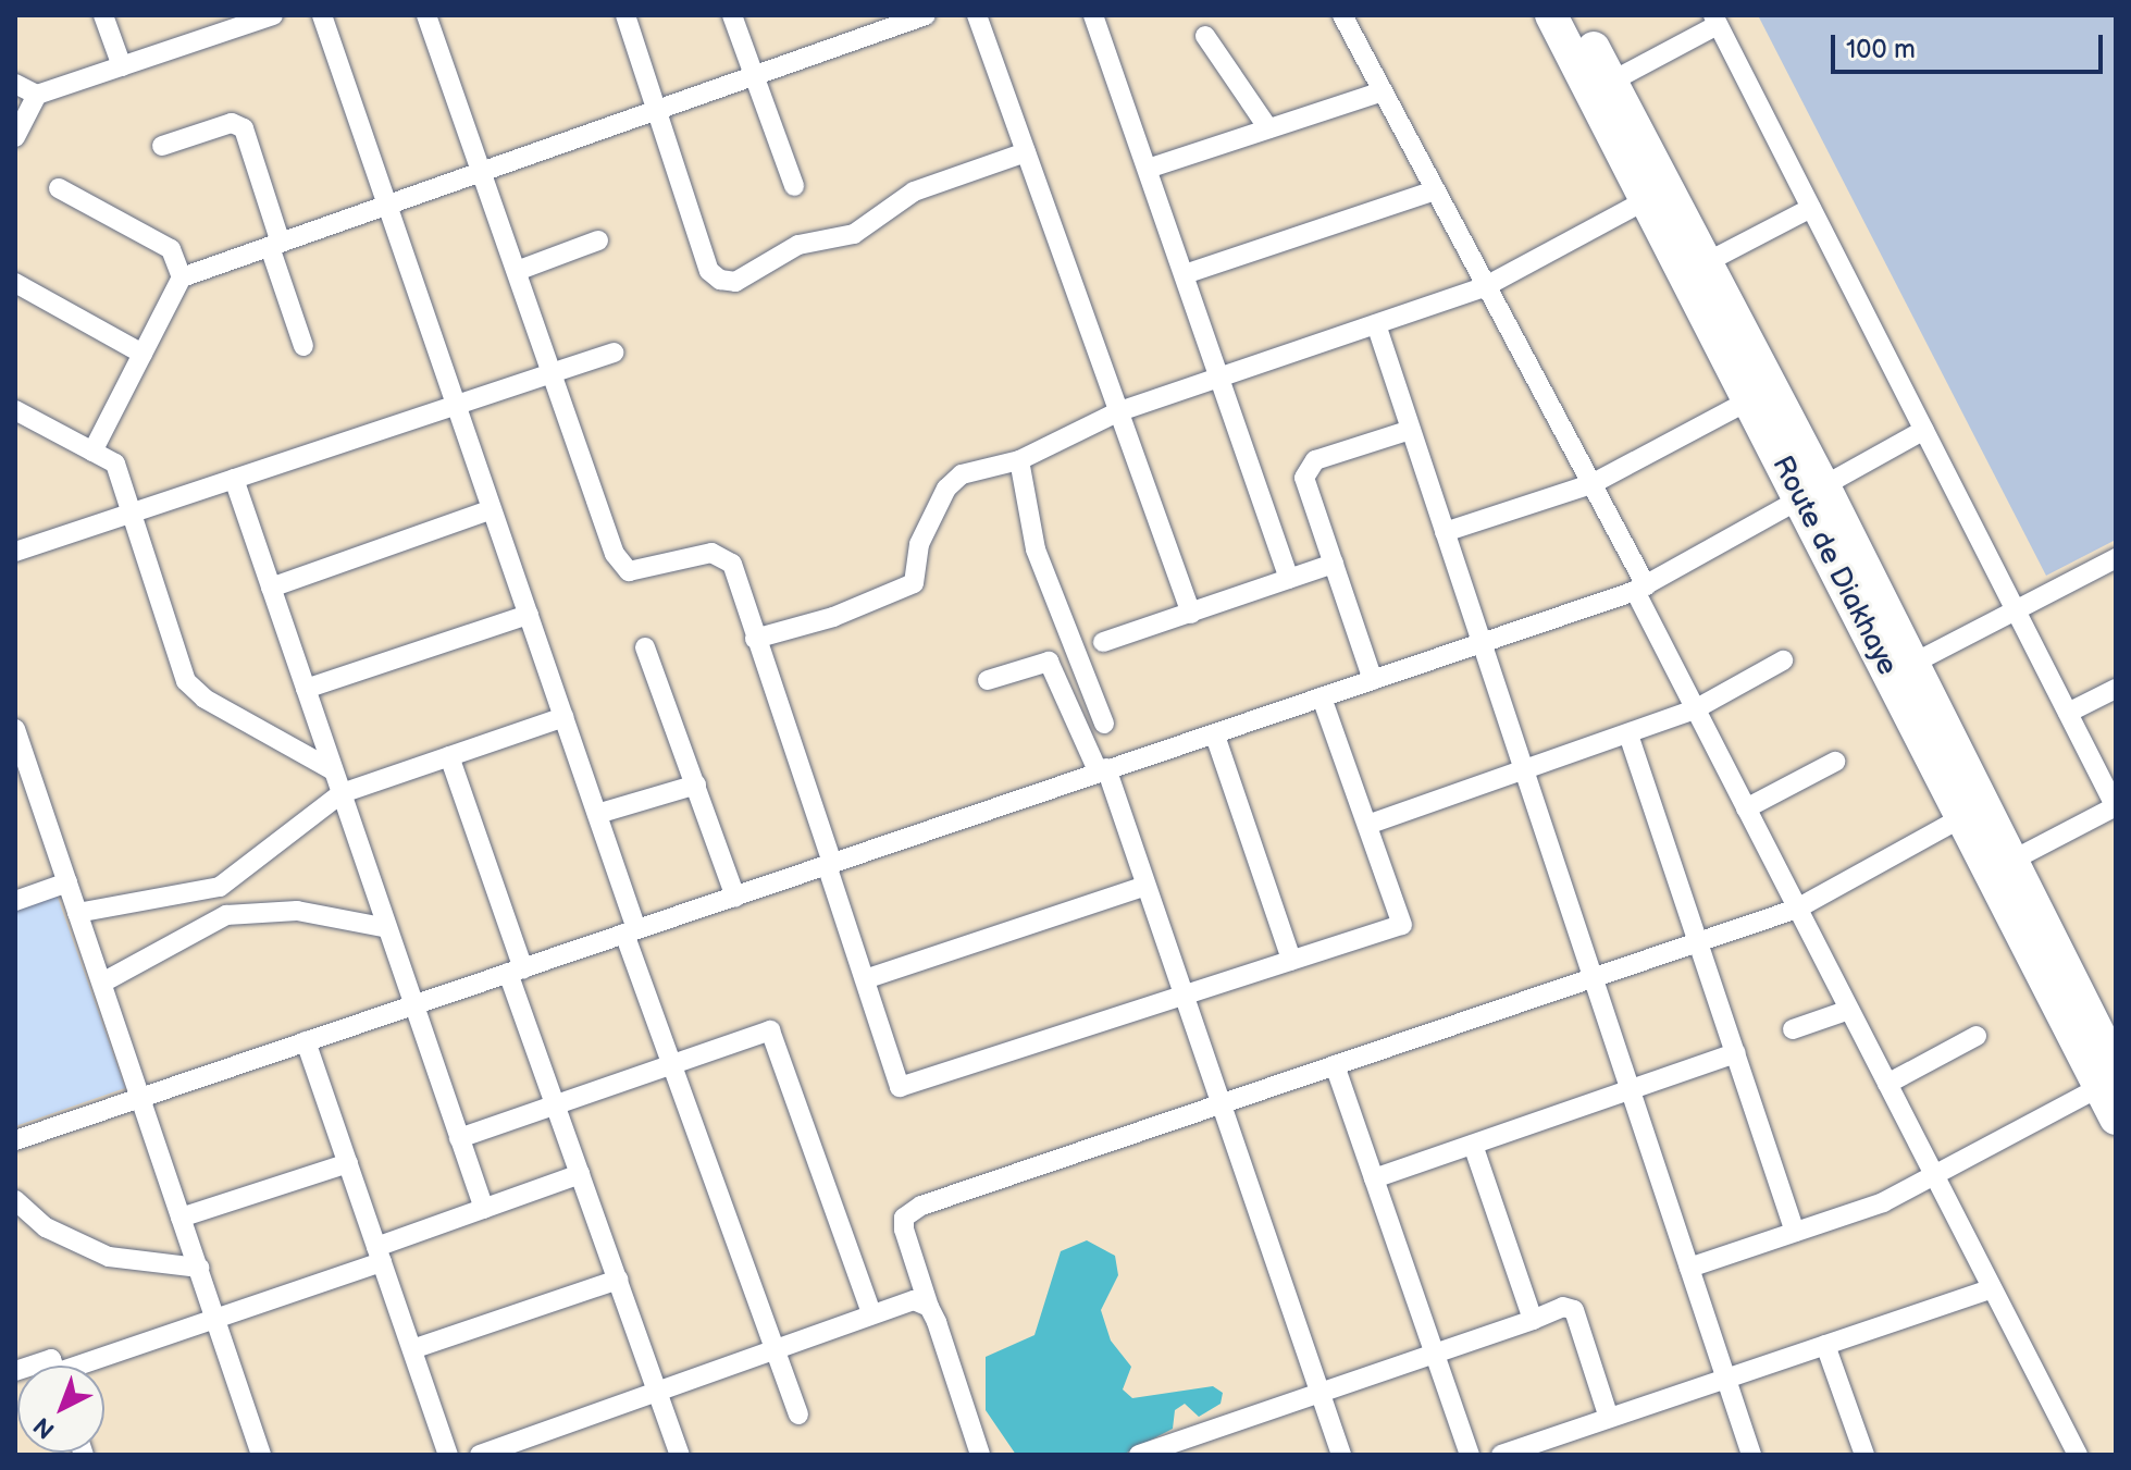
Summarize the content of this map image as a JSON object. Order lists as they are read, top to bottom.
{
  "streets": {
    "main road": ["Route de Diakhaye"]
  },
  "scale_bar": "100 m",
  "north": "bottom left"
}
